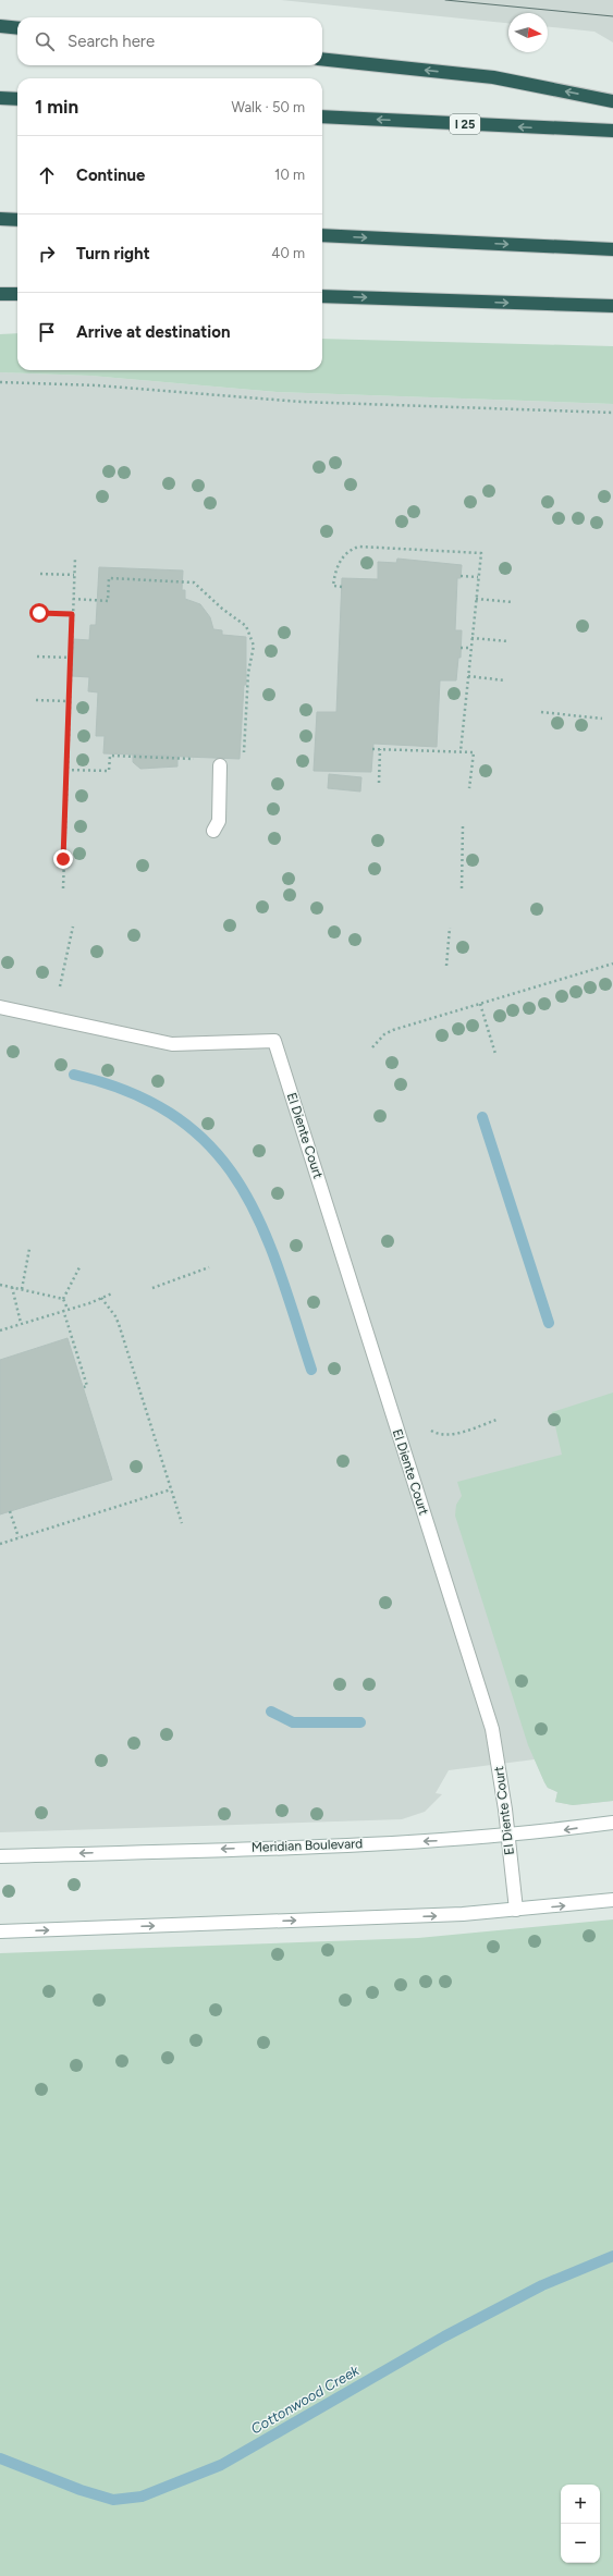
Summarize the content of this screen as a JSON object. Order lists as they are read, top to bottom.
{
  "streets": {
    "highway": ["I 25"],
    "main road": ["El Diente Court", "Meridian Boulevard"]
  },
  "crossings": [
    ["El Diente Court", "Meridian Boulevard"]
  ],
  "water": ["Cottonwood Creek"],
  "north": "right",
  "page": {
    "search": "Search here",
    "heading": ["1 min", "Walk · 50 m"],
    "list": [
      ["Continue", "10 m"],
      ["Turn right", "40 m"],
      "Arrive at destination"
    ],
    "map_buttons": ["+", "−"]
  }
}
